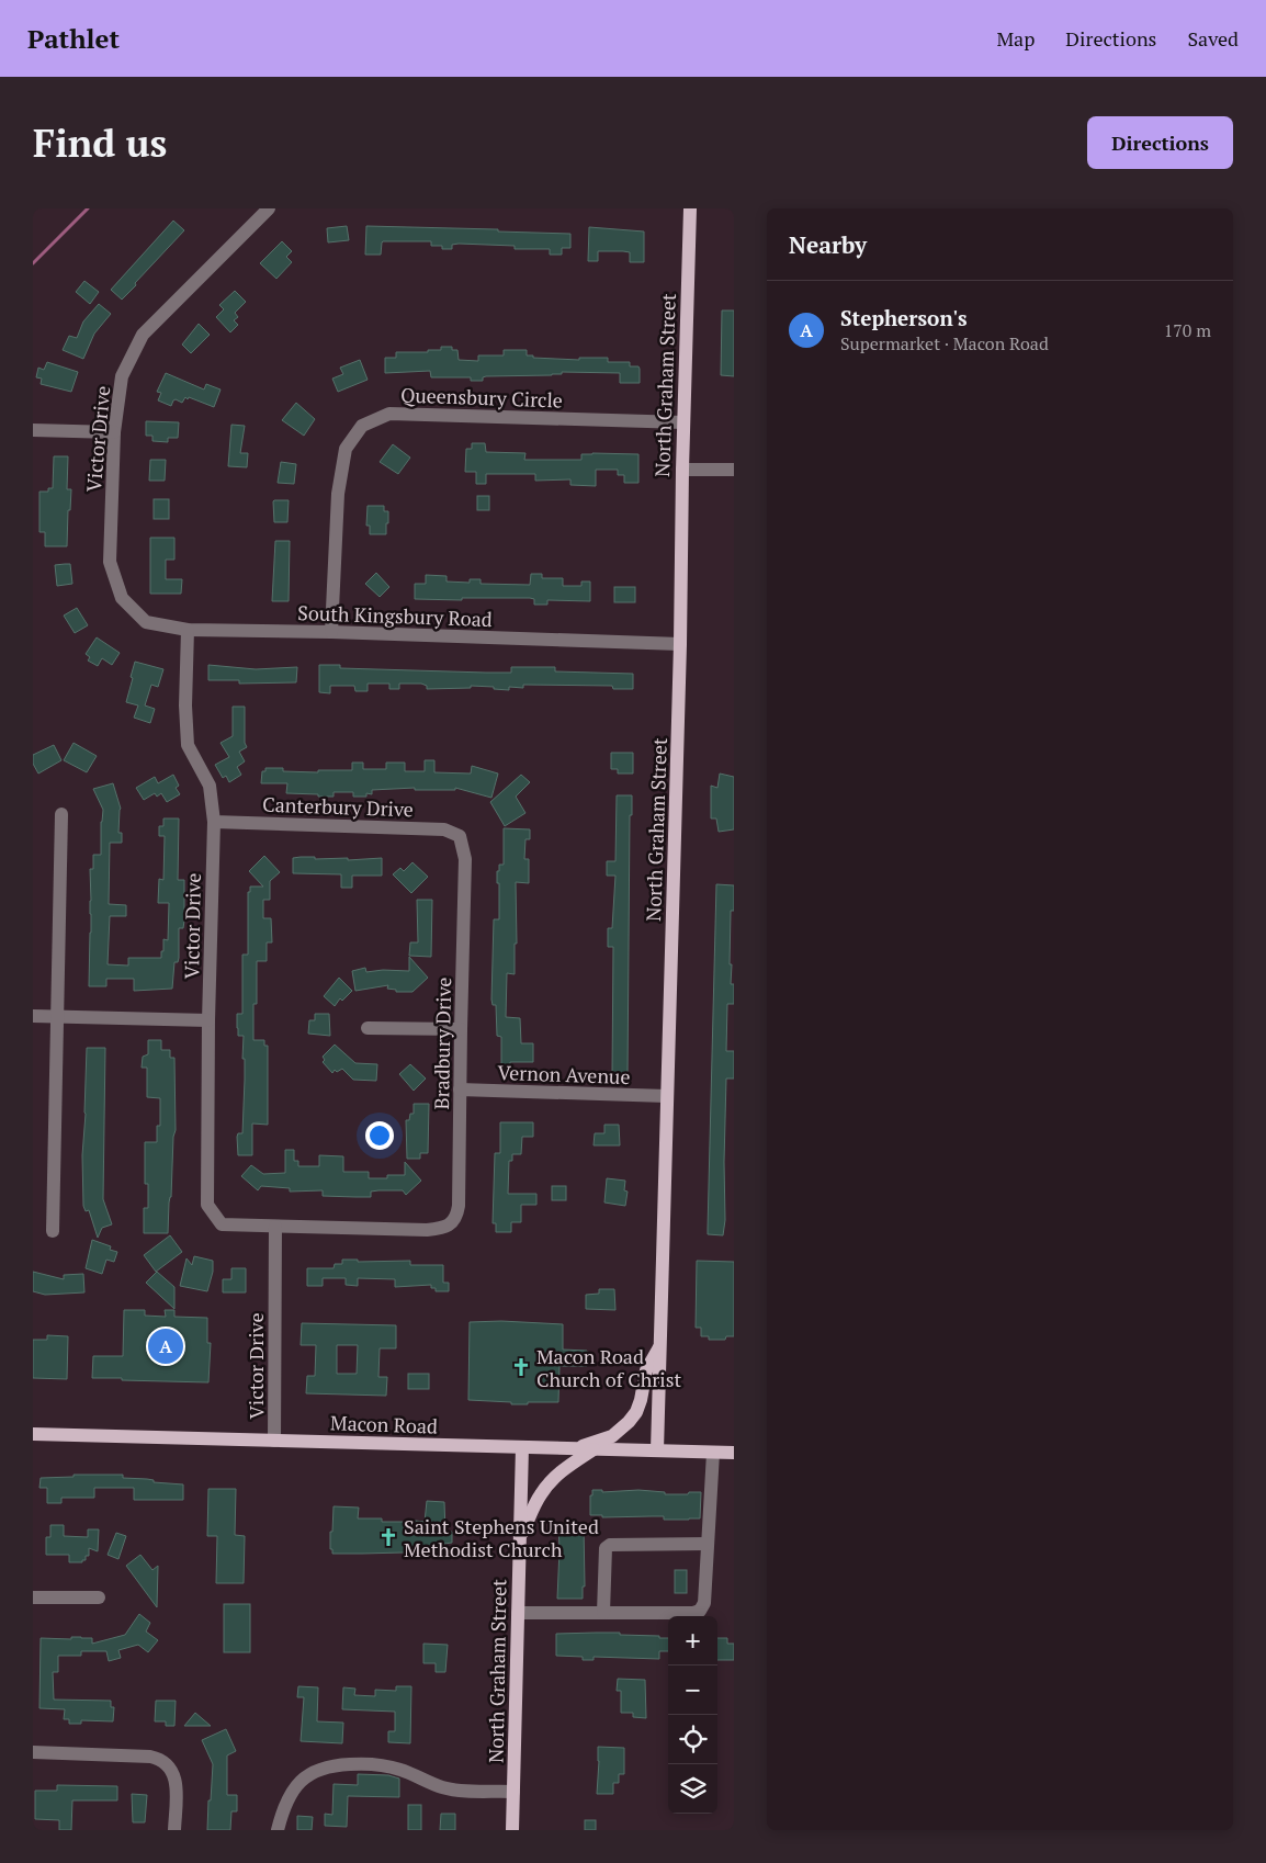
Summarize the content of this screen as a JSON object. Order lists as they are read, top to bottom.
{
  "streets": {
    "main road": ["North Graham Street", "Macon Road"],
    "street": [
      "Queensbury Circle",
      "Victor Drive",
      "South Kingsbury Road",
      "Canterbury Drive",
      "Bradbury Drive",
      "Vernon Avenue"
    ]
  },
  "crossings": [
    ["North Graham Street", "Queensbury Circle"],
    ["North Graham Street", "South Kingsbury Road"],
    ["North Graham Street", "Vernon Avenue"],
    ["North Graham Street", "Macon Road"],
    ["Queensbury Circle", "South Kingsbury Road"],
    ["Victor Drive", "South Kingsbury Road"],
    ["Victor Drive", "Canterbury Drive"],
    ["Victor Drive", "Bradbury Drive"],
    ["Victor Drive", "Macon Road"],
    ["Canterbury Drive", "Bradbury Drive"],
    ["Bradbury Drive", "Vernon Avenue"]
  ],
  "places": {
    "church": ["Macon Road Church of Christ", "Saint Stephens United Methodist Church"]
  },
  "page": {
    "header": "Pathlet",
    "nav": ["Map", "Directions", "Saved"],
    "buttons": "Directions",
    "title": "Find us",
    "heading": "Nearby",
    "list": [
      {
        "mark": "A",
        "name": "Stepherson's",
        "note": "Supermarket · Macon Road",
        "value": "170 m"
      }
    ],
    "pins": "A",
    "map_buttons": ["+", "−"]
  }
}
